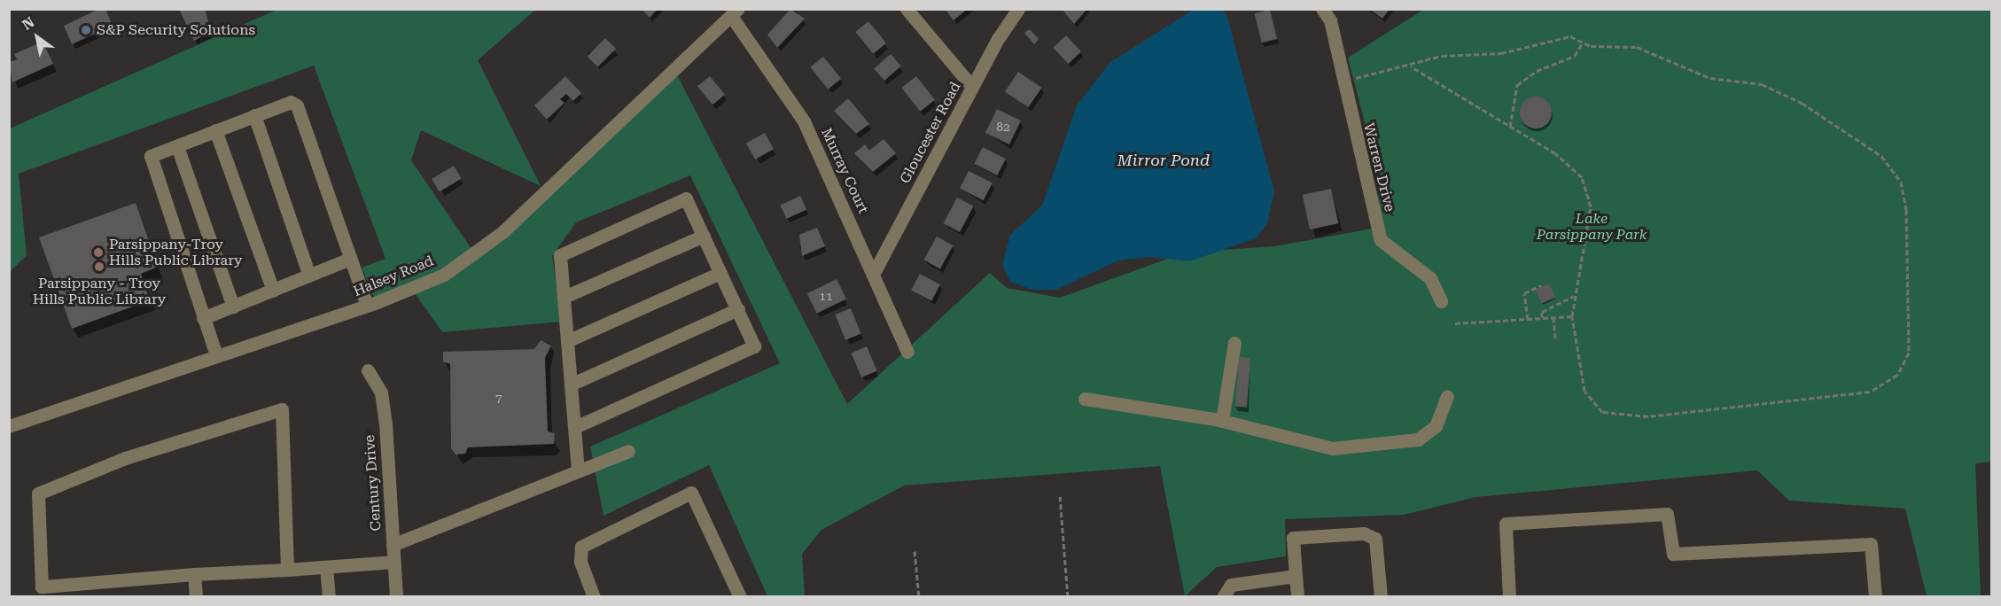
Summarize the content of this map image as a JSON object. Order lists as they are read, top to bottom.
{
  "streets": {
    "street": [
      "Gloucester Road",
      "Warren Drive",
      "Murray Court",
      "Halsey Road",
      "Century Drive"
    ]
  },
  "crossings": [
    ["Gloucester Road", "Murray Court"],
    ["Murray Court", "Halsey Road"]
  ],
  "water": ["Mirror Pond"],
  "parks": ["Lake Parsippany Park"],
  "places": ["S&P Security Solutions", "Parsippany-Troy Hills Public Library", "Parsippany - Troy Hills Public Library"],
  "house_numbers": ["82", "11", "7"],
  "north": "top left"
}
